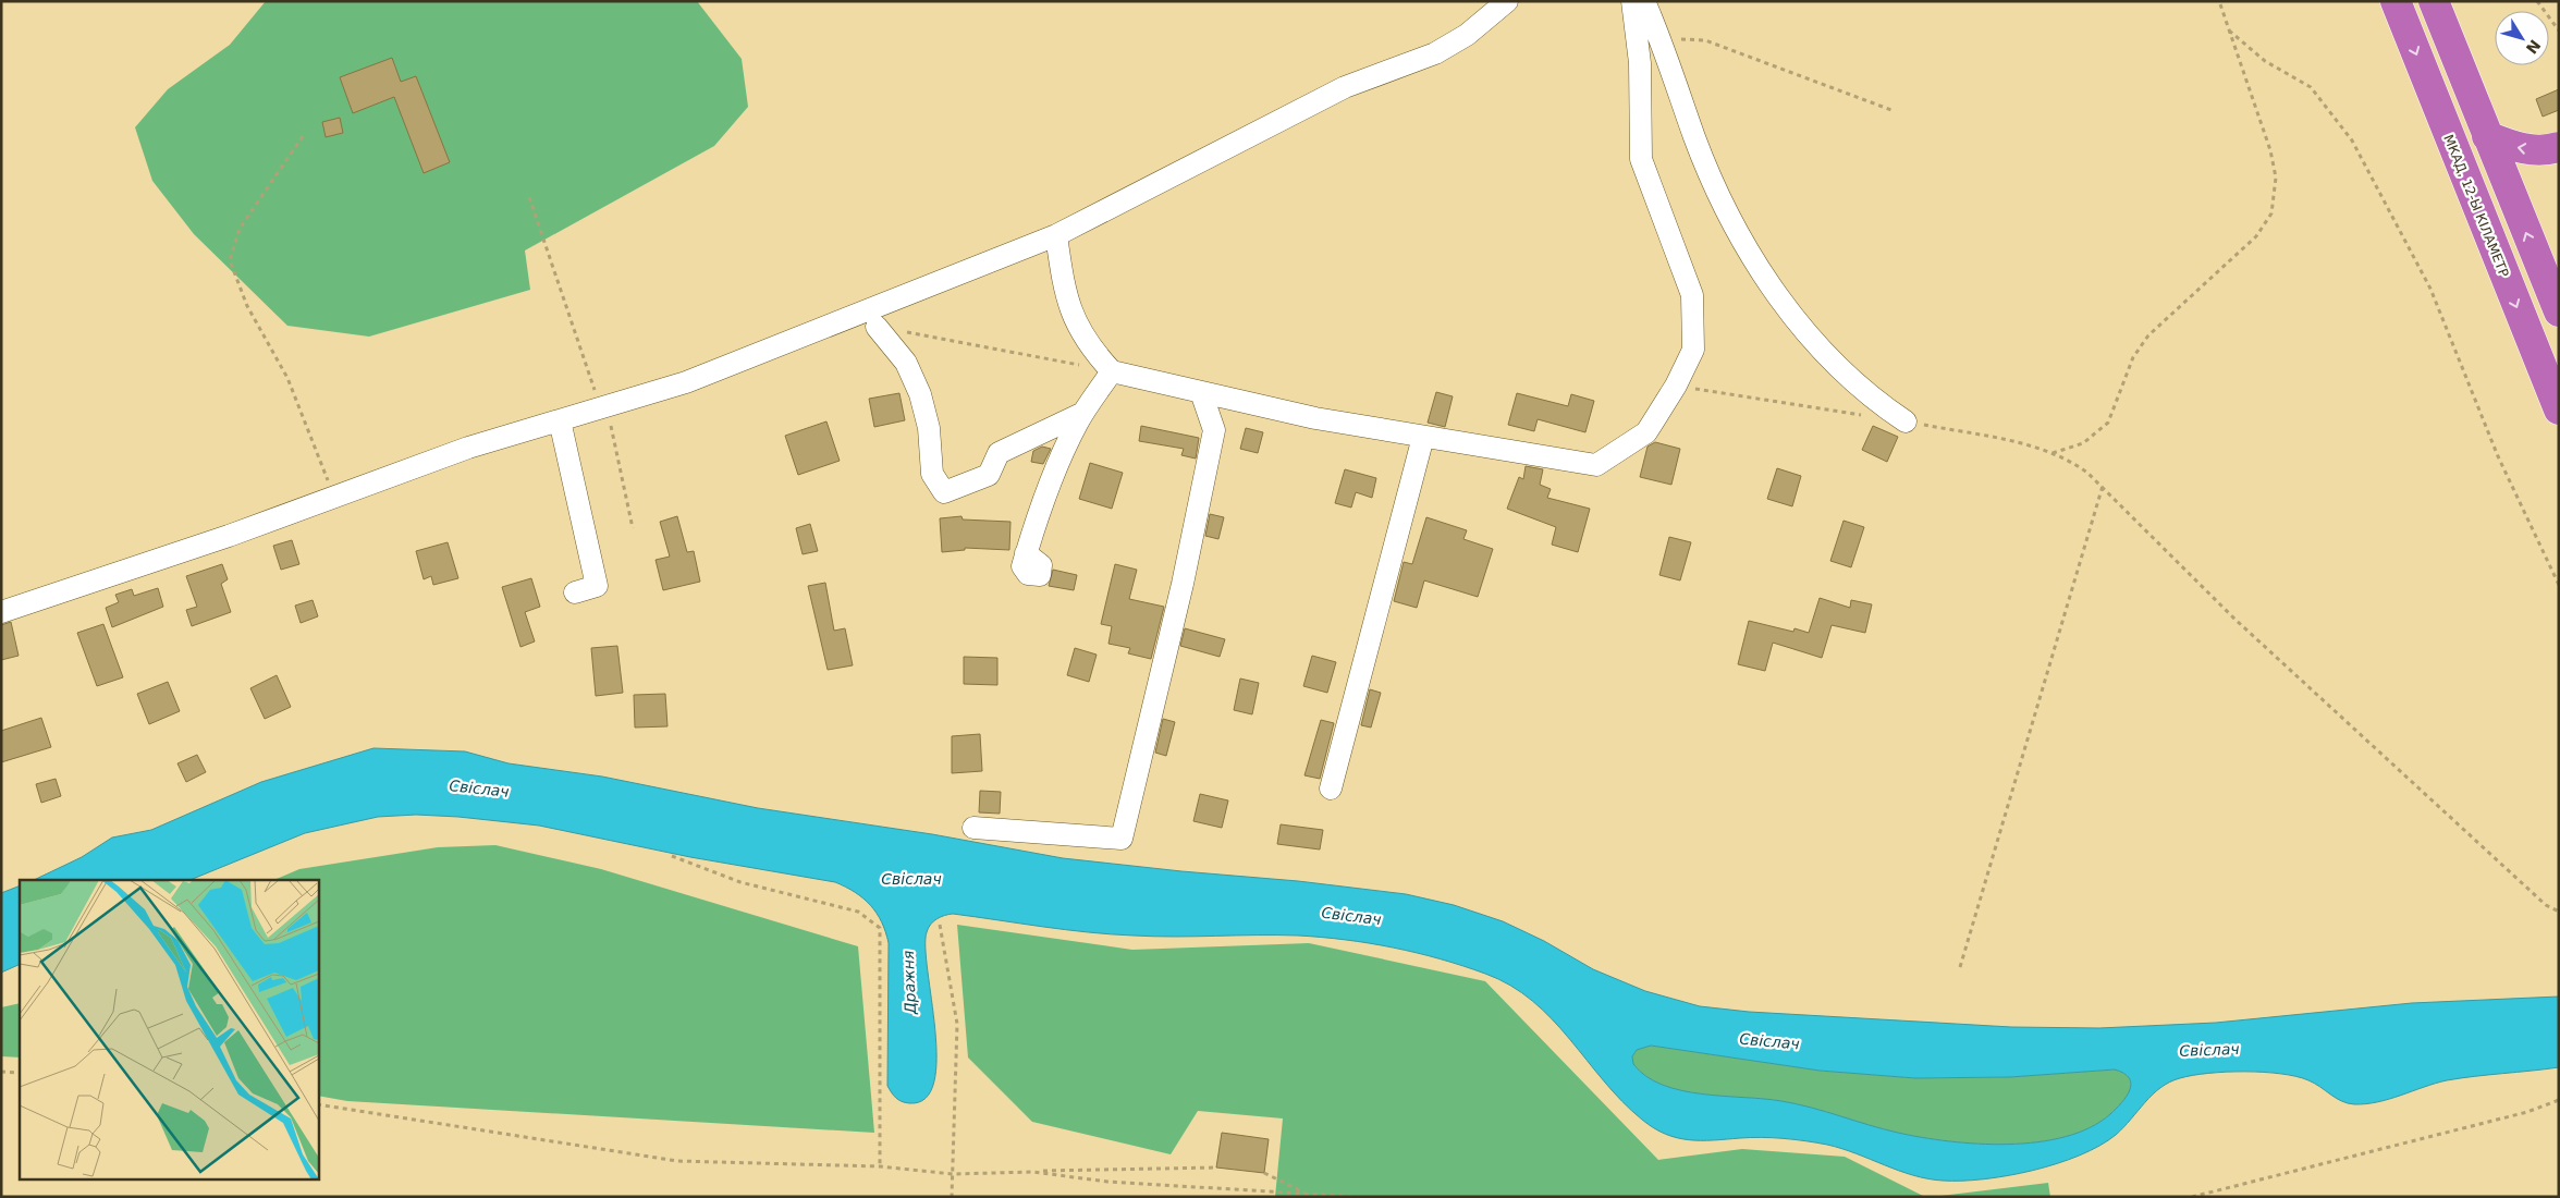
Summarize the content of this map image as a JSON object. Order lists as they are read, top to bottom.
{
  "streets": {
    "highway": ["МКАД, 12-Ы КІЛАМЕТР"]
  },
  "water": ["Свіслач", "Дражня"],
  "north": "bottom right"
}
